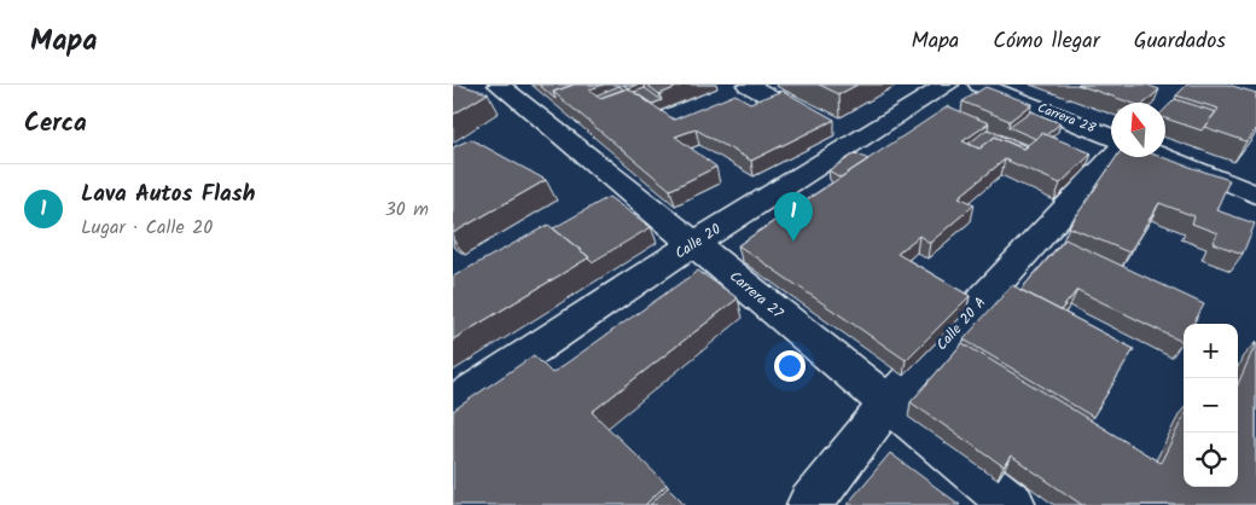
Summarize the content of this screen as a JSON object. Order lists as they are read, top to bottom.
{
  "streets": {
    "street": [
      "Carrera 28",
      "Calle 20",
      "Carrera 27",
      "Calle 20 A"
    ]
  },
  "crossings": [
    ["Calle 20", "Carrera 27"],
    ["Carrera 27", "Calle 20 A"]
  ],
  "north": "top",
  "page": {
    "header": "Mapa",
    "nav": ["Mapa", "Cómo llegar", "Guardados"],
    "heading": "Cerca",
    "list": [
      {
        "mark": "1",
        "name": "Lava Autos Flash",
        "note": "Lugar · Calle 20",
        "value": "30 m"
      }
    ],
    "pins": "1",
    "map_buttons": ["+", "−"]
  }
}
